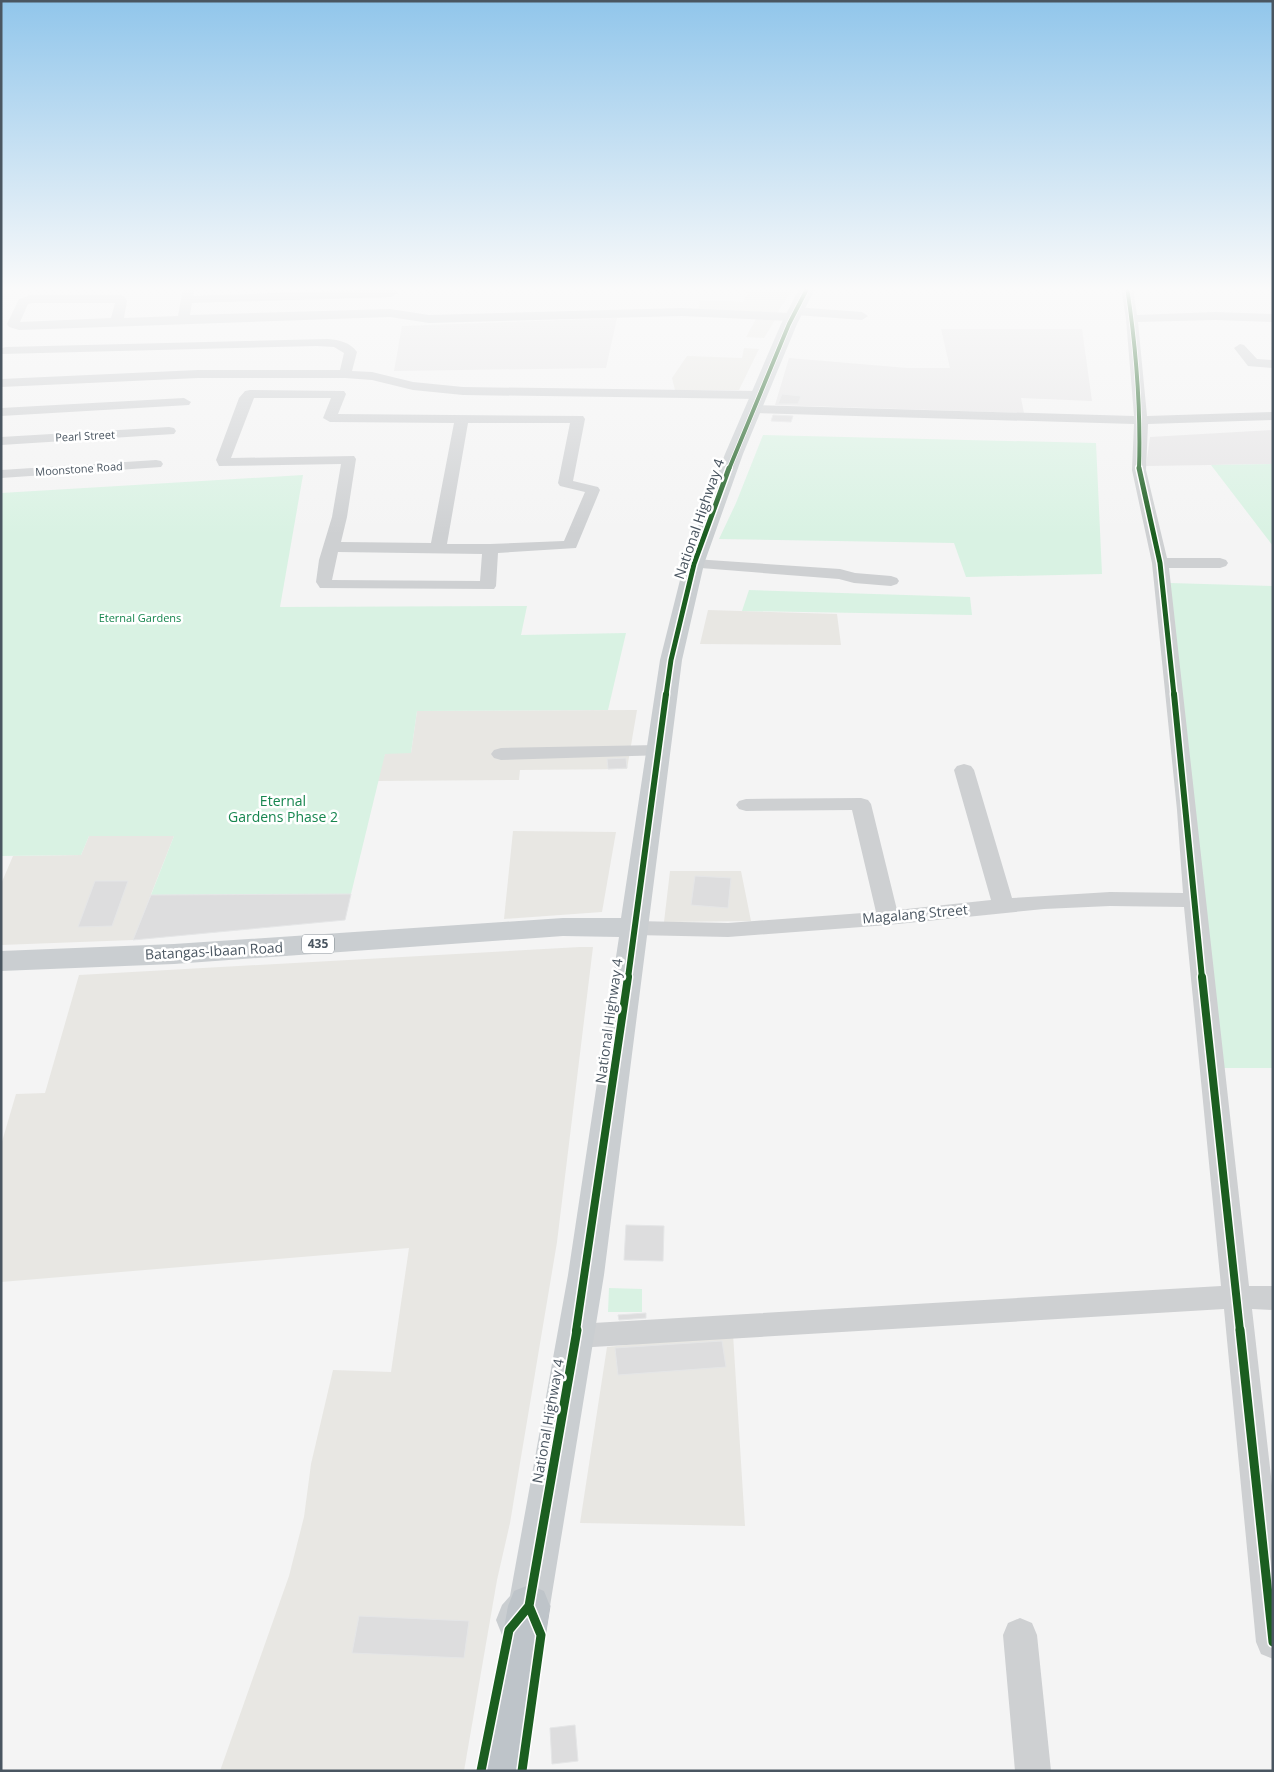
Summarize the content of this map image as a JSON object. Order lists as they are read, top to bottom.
{
  "streets": {
    "main road": ["National Highway 4", "435", "Batangas-Ibaan Road"],
    "street": ["Pearl Street", "Moonstone Road", "Magalang Street"]
  },
  "crossings": [
    ["Pearl Street", "Moonstone Road"],
    ["National Highway 4", "Magalang Street"],
    ["National Highway 4", "Batangas-Ibaan Road"],
    ["Magalang Street", "Batangas-Ibaan Road"]
  ],
  "parks": ["Eternal Gardens", "Eternal Gardens Phase 2"]
}
